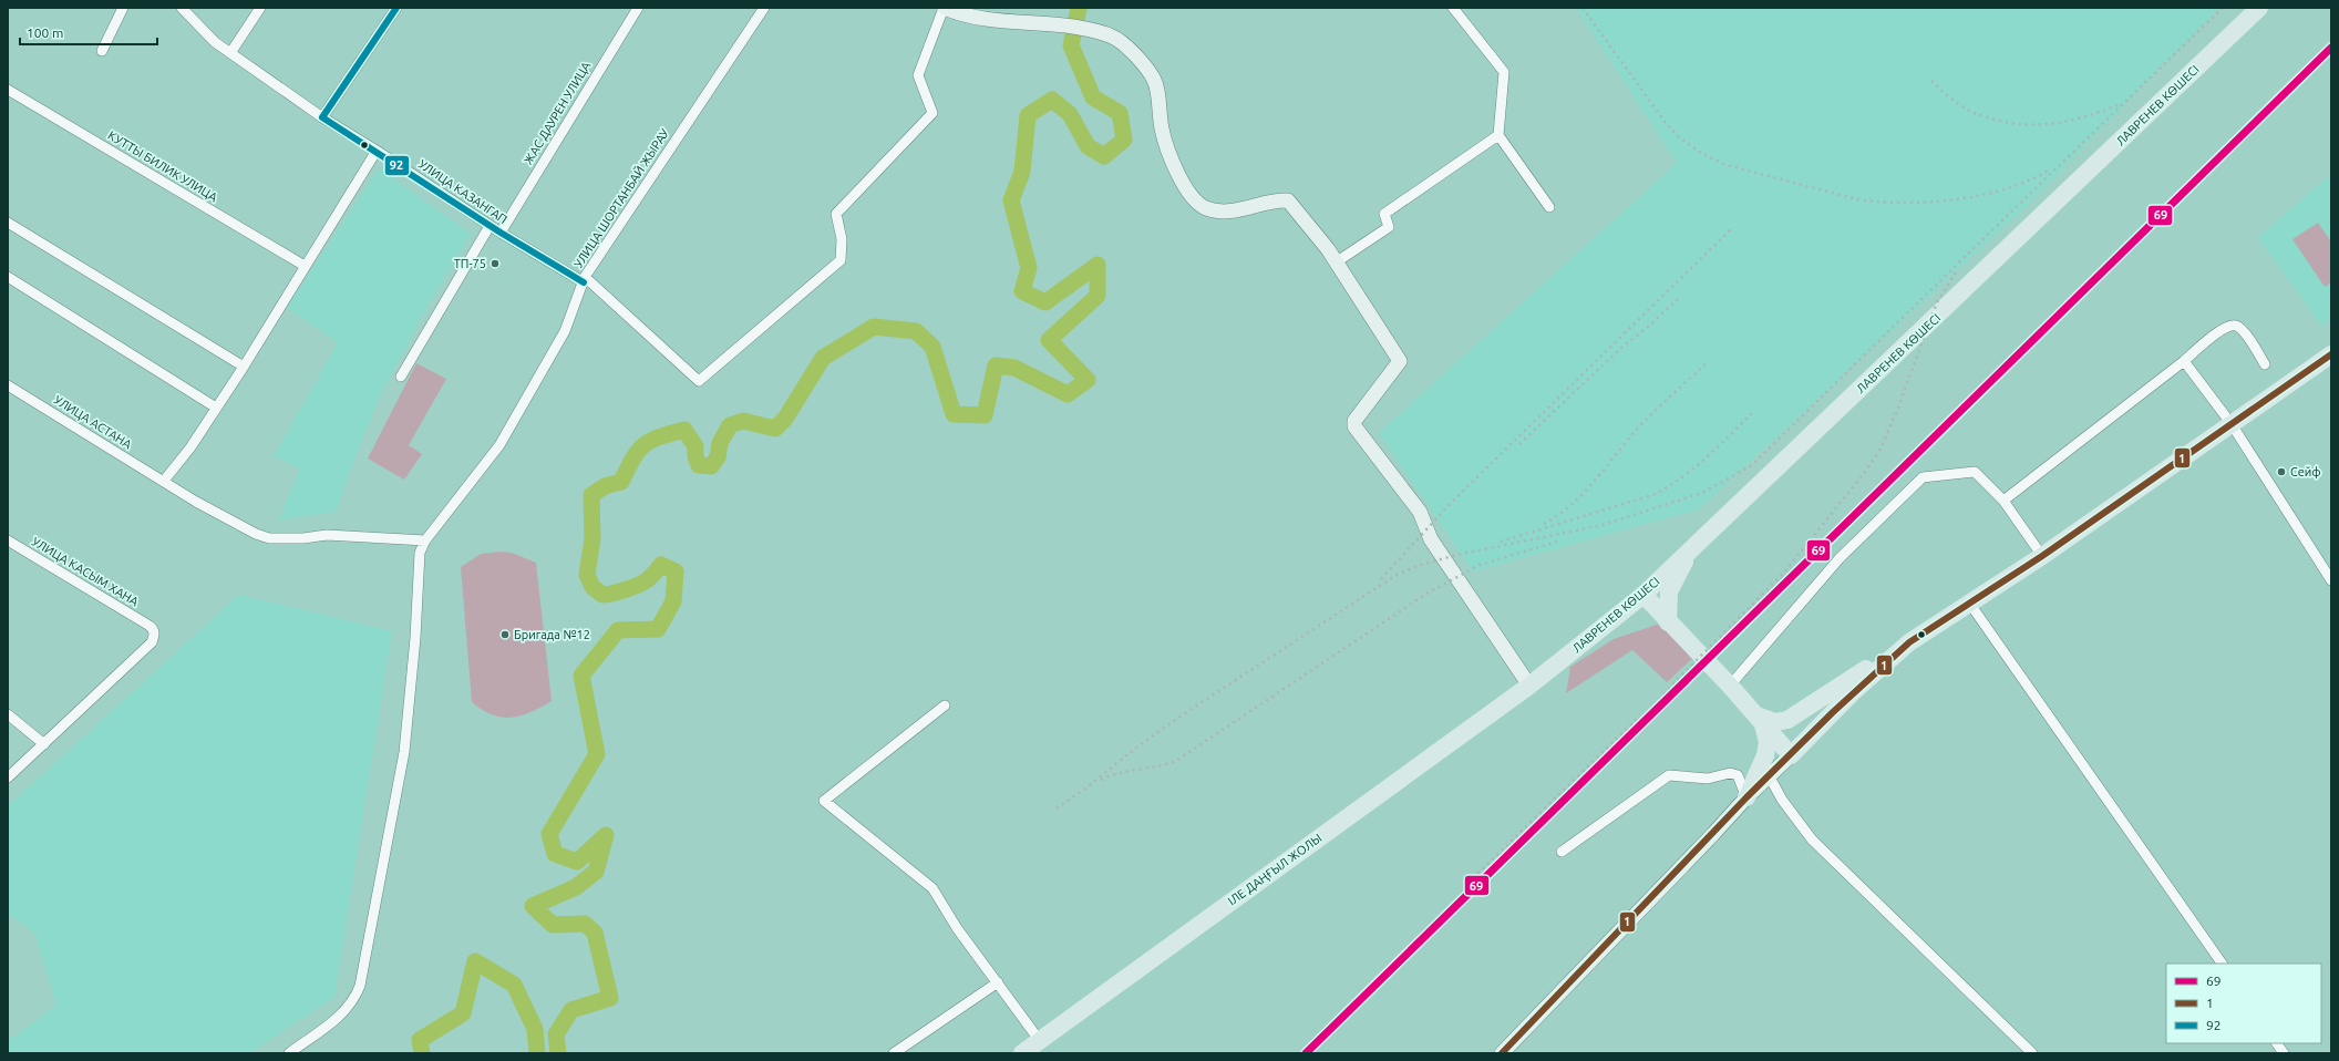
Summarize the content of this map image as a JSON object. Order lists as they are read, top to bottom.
{
  "streets": {
    "main road": ["ЛАВРЕНЕВ КӨШЕСІ", "ІЛЕ ДАҢҒЫЛ ЖОЛЫ"],
    "street": [
      "ЖАС ДАУРЕН УЛИЦА",
      "КУТТЫ БИЛИК УЛИЦА",
      "УЛИЦА КАЗАНГАП",
      "УЛИЦА ШОРТАНБАЙ ЖЫРАУ",
      "УЛИЦА АСТАНА",
      "УЛИЦА КАСЫМ ХАНА"
    ]
  },
  "crossings": [
    ["ЛАВРЕНЕВ КӨШЕСІ", "ІЛЕ ДАҢҒЫЛ ЖОЛЫ"],
    ["ЖАС ДАУРЕН УЛИЦА", "УЛИЦА КАЗАНГАП"],
    ["УЛИЦА КАЗАНГАП", "УЛИЦА ШОРТАНБАЙ ЖЫРАУ"],
    ["УЛИЦА ШОРТАНБАЙ ЖЫРАУ", "УЛИЦА АСТАНА"]
  ],
  "places": ["ТП-75", "Сейф", "Бригада №12"],
  "lines": ["transit line 92", "transit line 69", "transit line 1"],
  "legend": ["69", "1", "92"],
  "scale_bar": "100 m"
}
